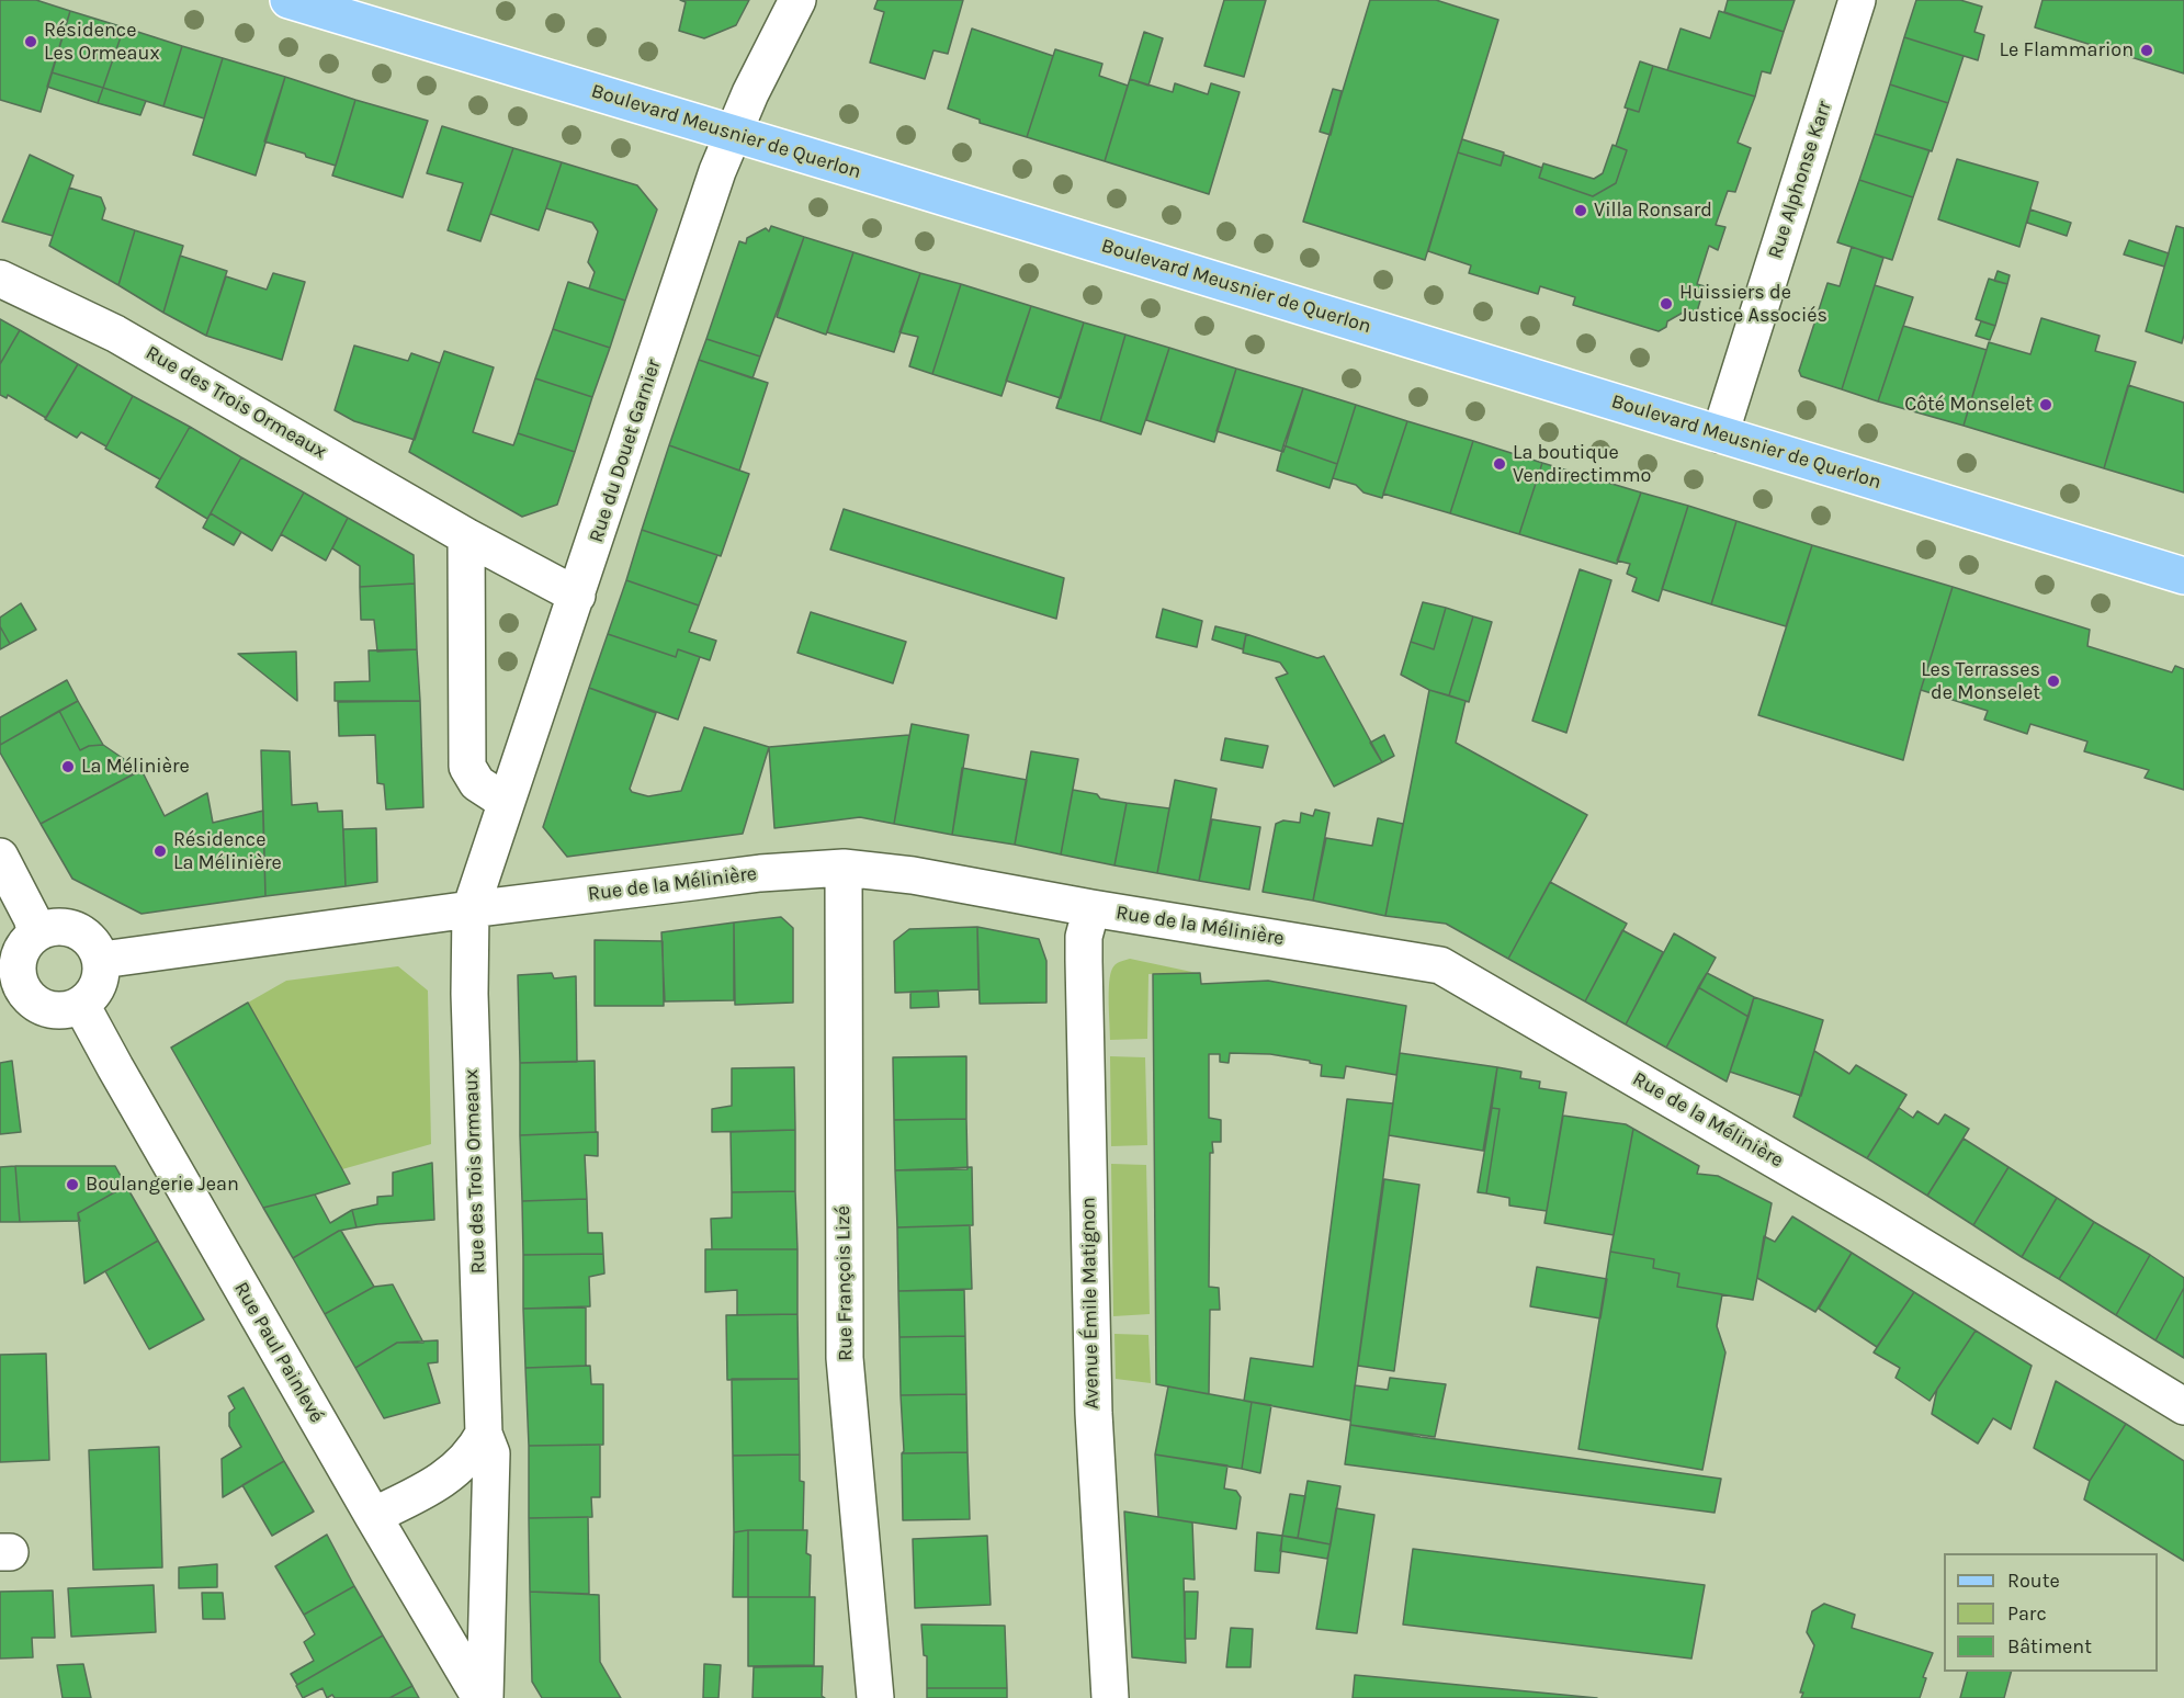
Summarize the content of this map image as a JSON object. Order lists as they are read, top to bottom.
{
  "streets": {
    "main road": ["Boulevard Meusnier de Querlon"],
    "street": [
      "Rue Alphonse Karr",
      "Rue des Trois Ormeaux",
      "Rue du Douet Garnier",
      "Rue de la Mélinière",
      "Rue François Lizé",
      "Avenue Émile Matignon",
      "Rue Paul Painlevé"
    ]
  },
  "crossings": [
    ["Boulevard Meusnier de Querlon", "Rue Alphonse Karr"],
    ["Boulevard Meusnier de Querlon", "Rue du Douet Garnier"],
    ["Rue des Trois Ormeaux", "Rue du Douet Garnier"],
    ["Rue des Trois Ormeaux", "Rue de la Mélinière"],
    ["Rue des Trois Ormeaux", "Rue Paul Painlevé"],
    ["Rue du Douet Garnier", "Rue de la Mélinière"],
    ["Rue de la Mélinière", "Rue François Lizé"],
    ["Rue de la Mélinière", "Avenue Émile Matignon"],
    ["Rue de la Mélinière", "Rue Paul Painlevé"]
  ],
  "places": [
    "Résidence Les Ormeaux",
    "Le Flammarion",
    "Villa Ronsard",
    "Huissiers de Justice Associés",
    "Côté Monselet",
    "La boutique Vendirectimmo",
    "Les Terrasses de Monselet",
    "La Mélinière",
    "Résidence La Mélinière",
    "Boulangerie Jean"
  ],
  "legend": ["Route", "Parc", "Bâtiment"]
}
